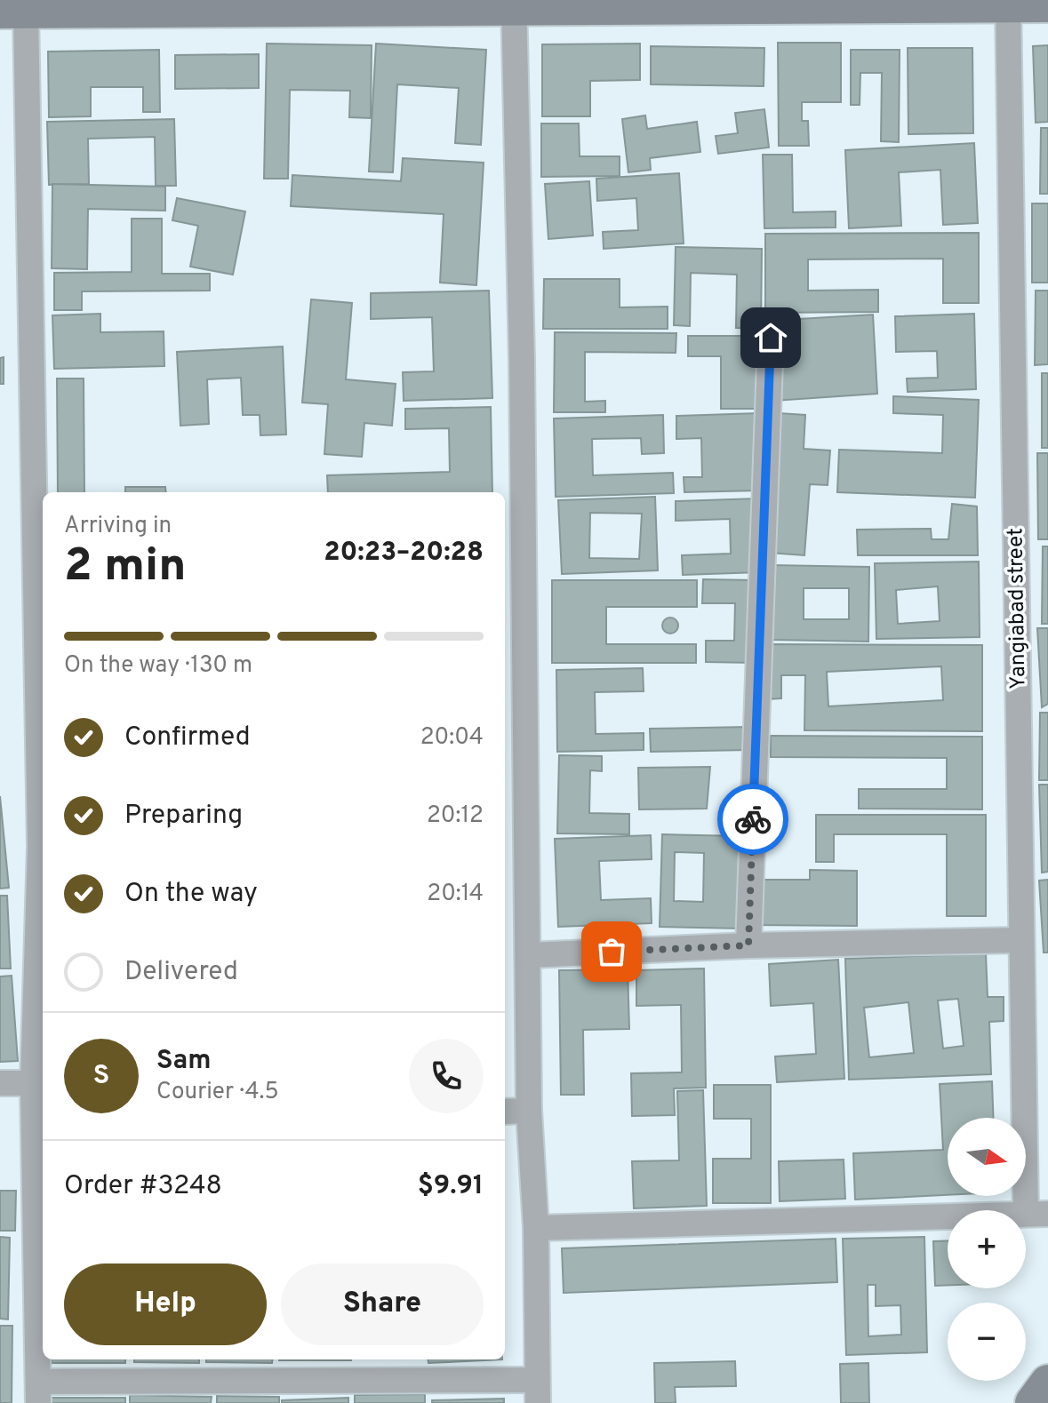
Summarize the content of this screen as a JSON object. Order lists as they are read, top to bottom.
{
  "streets": {
    "street": ["Yangiabad street"]
  },
  "north": "right",
  "page": {
    "heading": ["2 min", "Arriving in", "20:23–20:28"],
    "panel": [
      "Sam",
      "Courier · 4.5",
      "Order #3248",
      "$9.91"
    ],
    "bar": "On the way · 130 m",
    "list": [
      ["Confirmed", "20:04"],
      ["Preparing", "20:12"],
      ["On the way", "20:14"],
      "Delivered"
    ],
    "round": "S",
    "map_buttons": ["+", "−"],
    "buttons": ["Help", "Share"]
  }
}
